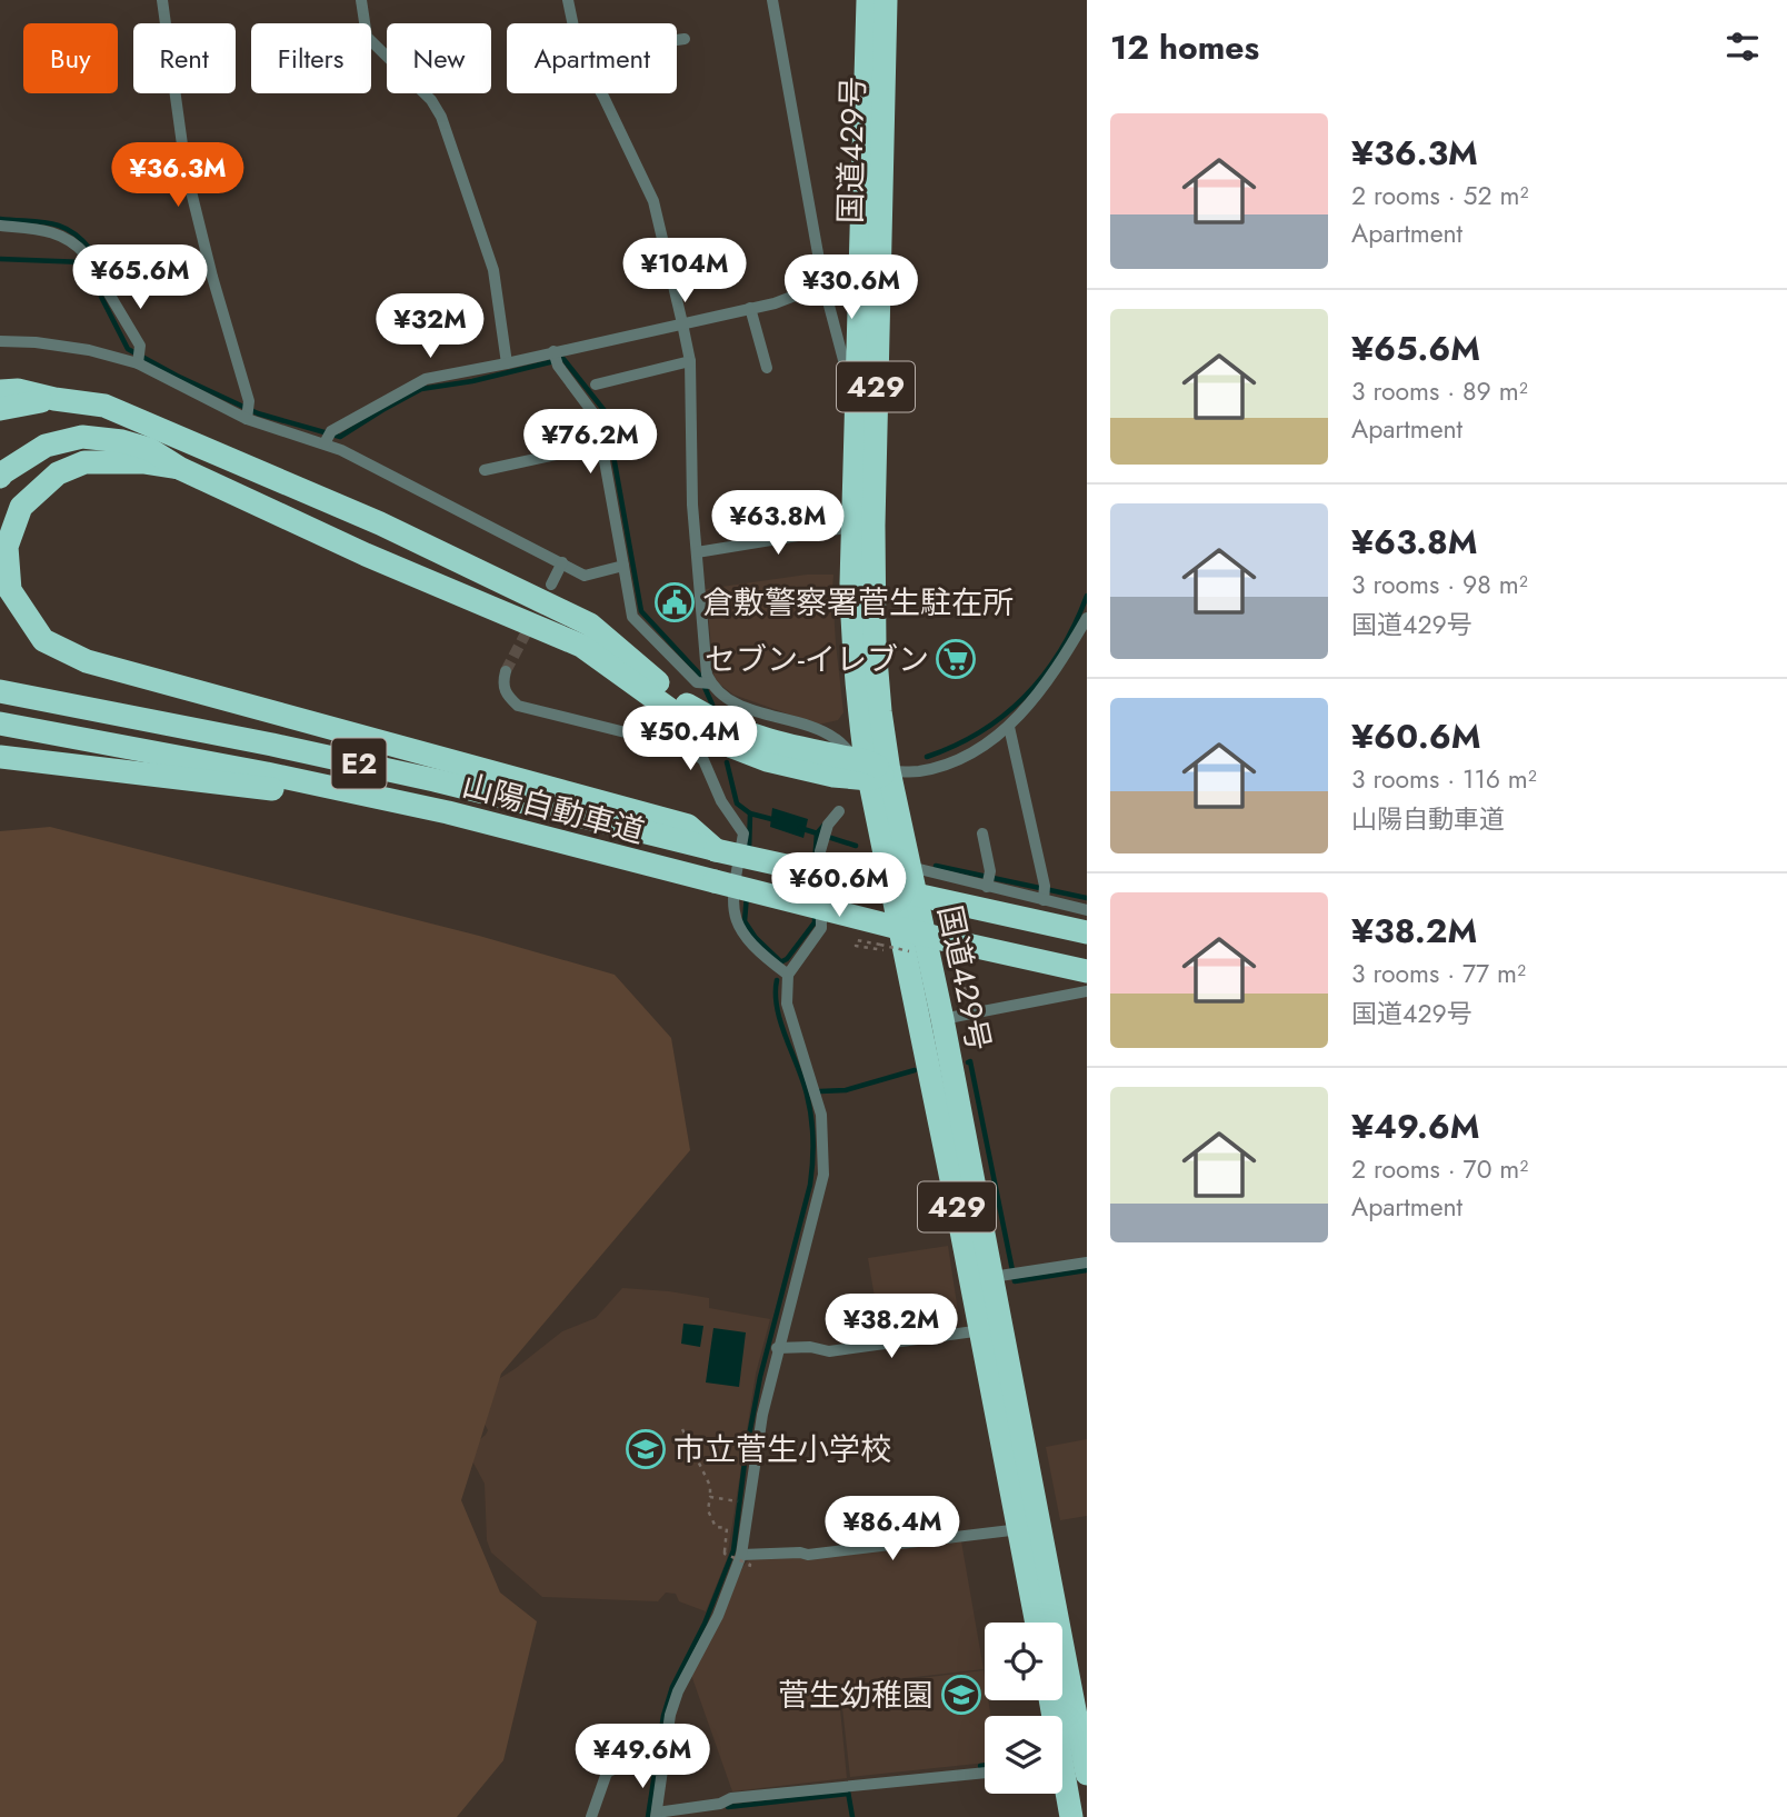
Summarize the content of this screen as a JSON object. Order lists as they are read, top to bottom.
{
  "streets": {
    "highway": [
      "国道429号",
      "429",
      "E2",
      "山陽自動車道"
    ]
  },
  "places": {
    "public building": ["倉敷警察署菅生駐在所"],
    "supermarket": ["セブン-イレブン"],
    "school or university": ["市立菅生小学校", "菅生幼稚園"]
  },
  "page": {
    "heading": "12 homes",
    "chip": [
      "Buy",
      "Rent",
      "Filters",
      "New",
      "Apartment"
    ],
    "list": [
      {
        "name": "¥36.3M",
        "note": "2 rooms · 52 m² · Apartment"
      },
      {
        "name": "¥65.6M",
        "note": "3 rooms · 89 m² · Apartment"
      },
      {
        "name": "¥63.8M",
        "note": "3 rooms · 98 m² · 国道429号"
      },
      {
        "name": "¥60.6M",
        "note": "3 rooms · 116 m² · 山陽自動車道"
      },
      {
        "name": "¥38.2M",
        "note": "3 rooms · 77 m² · 国道429号"
      },
      {
        "name": "¥49.6M",
        "note": "2 rooms · 70 m² · Apartment"
      }
    ],
    "price": [
      "¥36.3M",
      "¥104M",
      "¥65.6M",
      "¥30.6M",
      "¥32M",
      "¥76.2M",
      "¥63.8M",
      "¥50.4M",
      "¥60.6M",
      "¥38.2M",
      "¥86.4M",
      "¥49.6M"
    ]
  }
}
